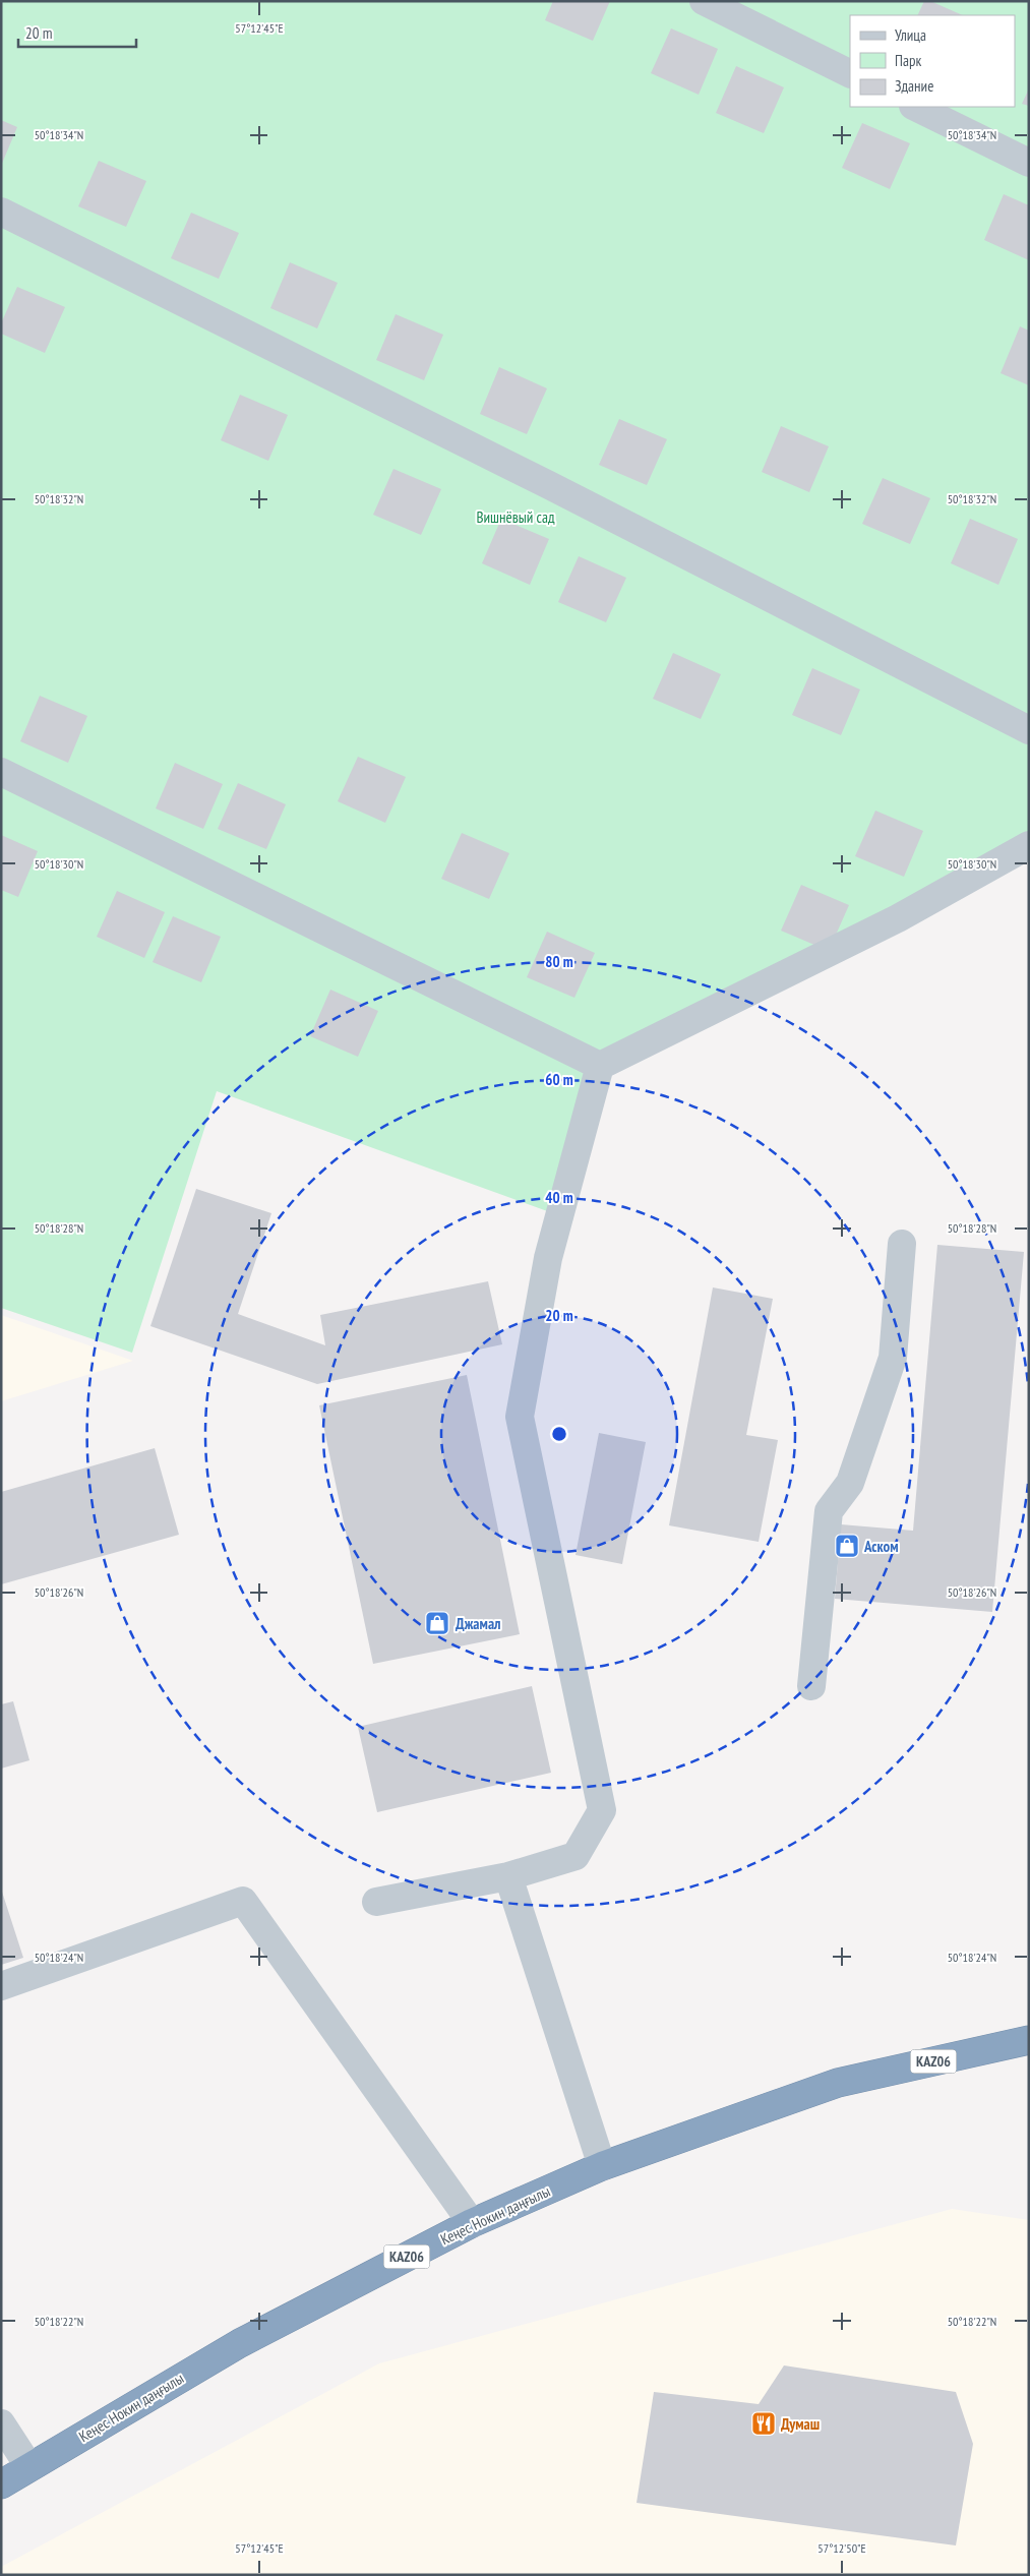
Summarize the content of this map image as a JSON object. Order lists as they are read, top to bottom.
{
  "streets": {
    "highway": ["KАZ06", "Кеңес Нокин даңғылы"]
  },
  "parks": ["Вишнёвый сад"],
  "places": {
    "shop": ["Аском", "Джамал"],
    "restaurant": ["Думаш"]
  },
  "legend": ["Улица", "Парк", "Здание"],
  "scale_bar": "20 m",
  "coordinates": [
    "57°12'45\"E",
    "50°18'34\"N",
    "50°18'32\"N",
    "50°18'30\"N",
    "50°18'28\"N",
    "50°18'26\"N",
    "50°18'24\"N",
    "50°18'22\"N",
    "57°12'50\"E"
  ],
  "rings": [
    "80 m",
    "60 m",
    "40 m",
    "20 m"
  ]
}
